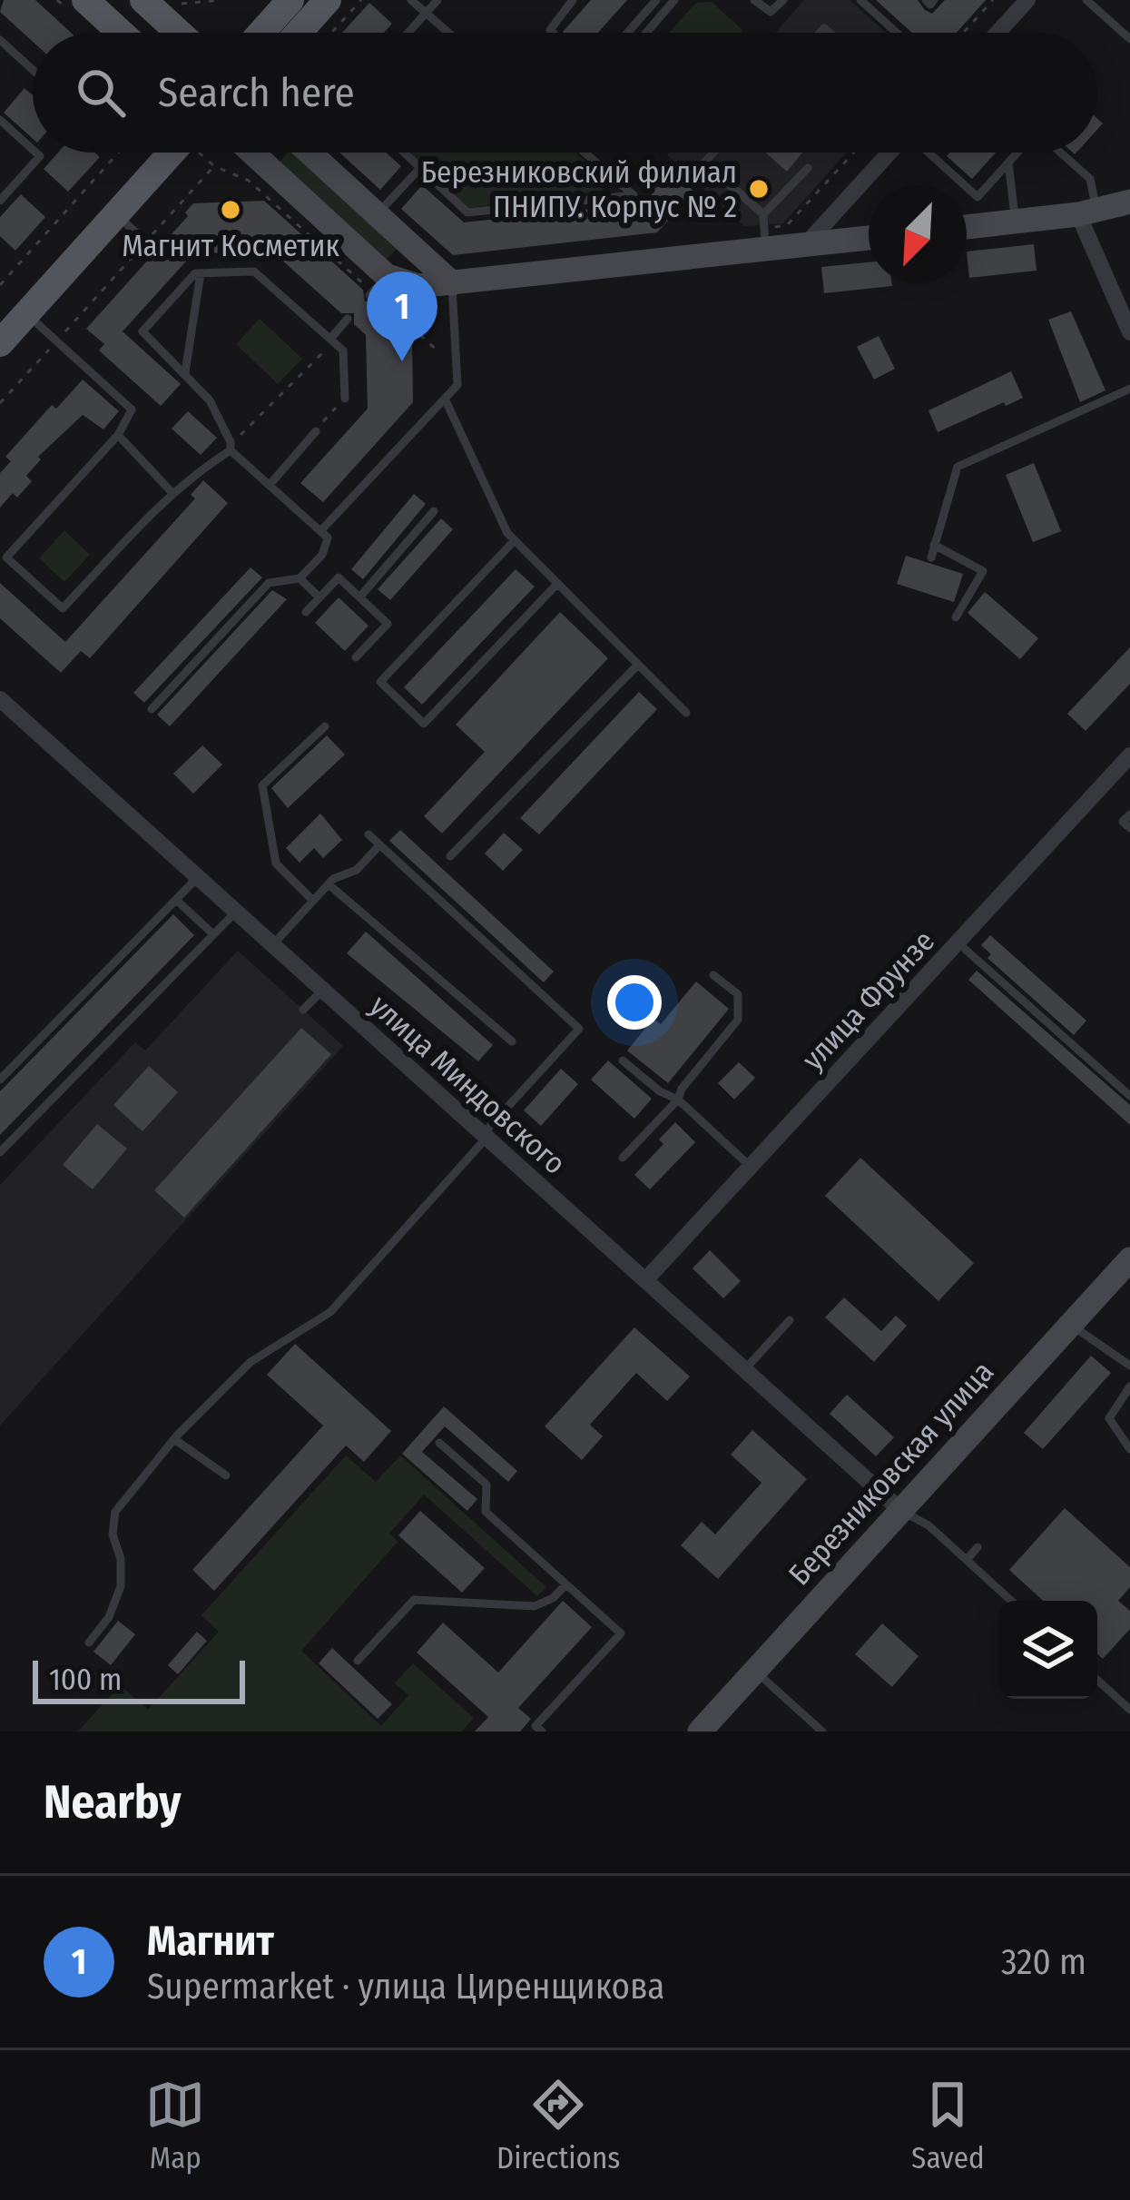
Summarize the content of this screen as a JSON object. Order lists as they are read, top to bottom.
{
  "streets": {
    "street": ["улица Фрунзе", "улица Миндовского", "Березниковская улица"]
  },
  "crossings": [
    ["улица Фрунзе", "улица Миндовского"],
    ["улица Миндовского", "Березниковская улица"]
  ],
  "places": ["Березниковский филиал ПНИПУ. Корпус № 2", "Магнит Косметик"],
  "scale_bar": "100 m",
  "north": "bottom left",
  "page": {
    "search": "Search here",
    "pins": "1",
    "scale": "100 m",
    "heading": "Nearby",
    "list": [
      {
        "mark": "1",
        "name": "Магнит",
        "note": "Supermarket · улица Циренщикова",
        "value": "320 m"
      }
    ],
    "nav": ["Map", "Directions", "Saved"]
  }
}
